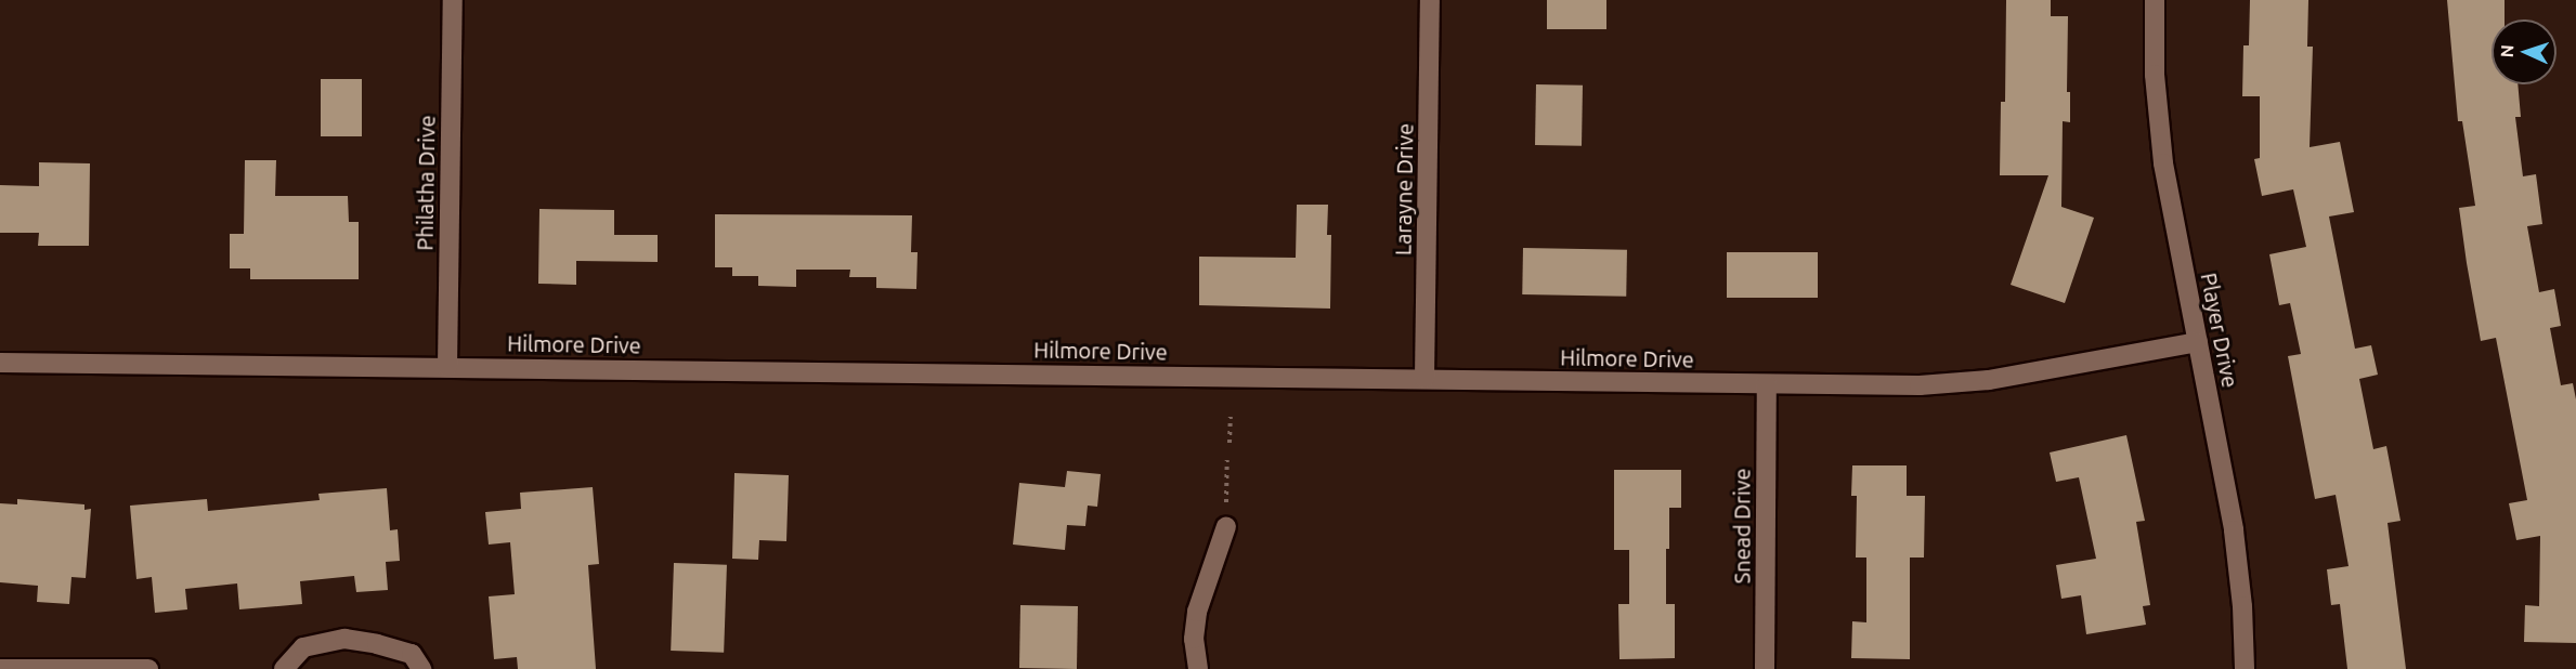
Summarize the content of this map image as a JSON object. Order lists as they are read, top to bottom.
{
  "streets": {
    "street": [
      "Philatha Drive",
      "Larayne Drive",
      "Player Drive",
      "Hilmore Drive",
      "Snead Drive"
    ]
  },
  "crossings": [
    ["Philatha Drive", "Hilmore Drive"],
    ["Larayne Drive", "Hilmore Drive"],
    ["Player Drive", "Hilmore Drive"],
    ["Hilmore Drive", "Snead Drive"]
  ],
  "north": "left"
}
